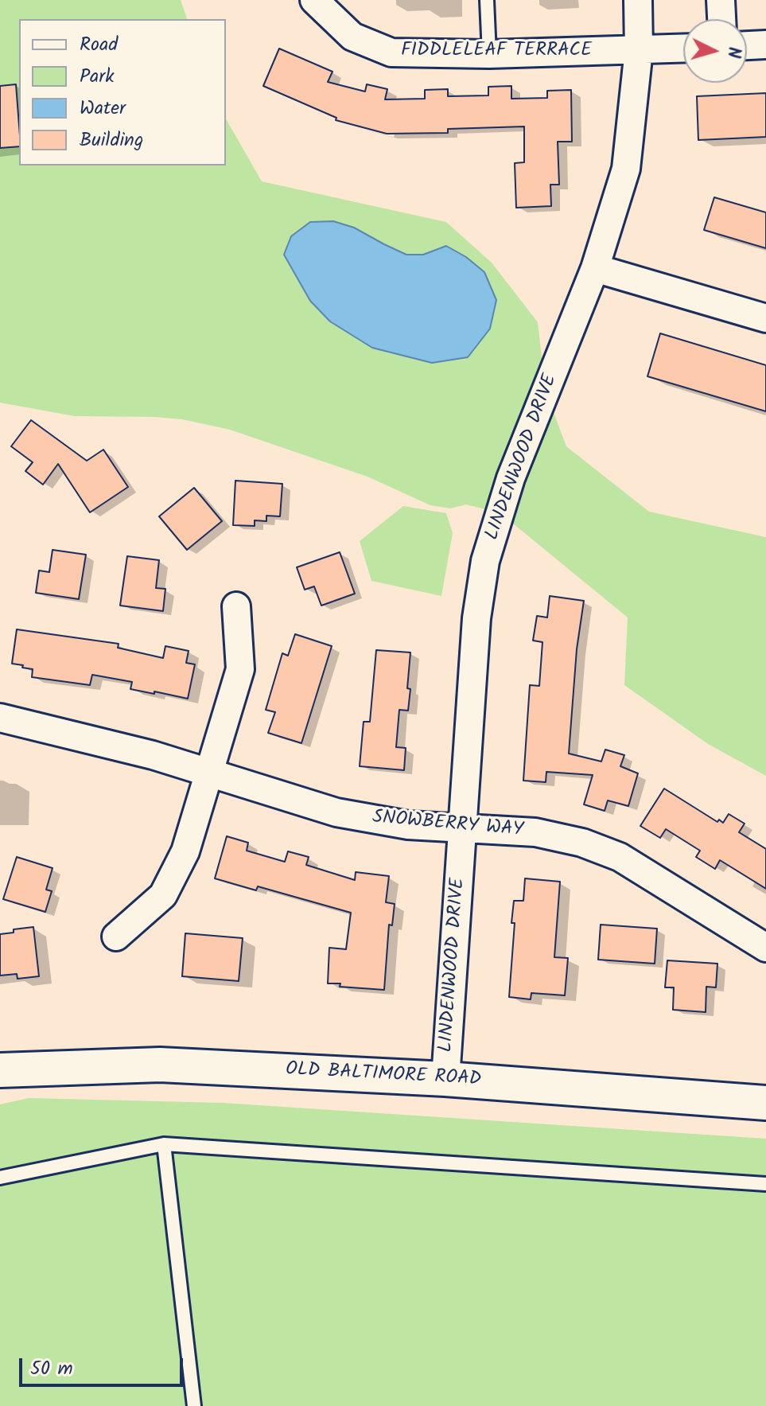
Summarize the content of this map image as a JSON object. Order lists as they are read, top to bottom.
{
  "streets": {
    "street": [
      "FIDDLELEAF TERRACE",
      "LINDENWOOD DRIVE",
      "SNOWBERRY WAY",
      "OLD BALTIMORE ROAD"
    ]
  },
  "crossings": [
    ["FIDDLELEAF TERRACE", "LINDENWOOD DRIVE"],
    ["LINDENWOOD DRIVE", "SNOWBERRY WAY"],
    ["LINDENWOOD DRIVE", "OLD BALTIMORE ROAD"]
  ],
  "legend": [
    "Road",
    "Park",
    "Water",
    "Building"
  ],
  "scale_bar": "50 m",
  "north": "right"
}
